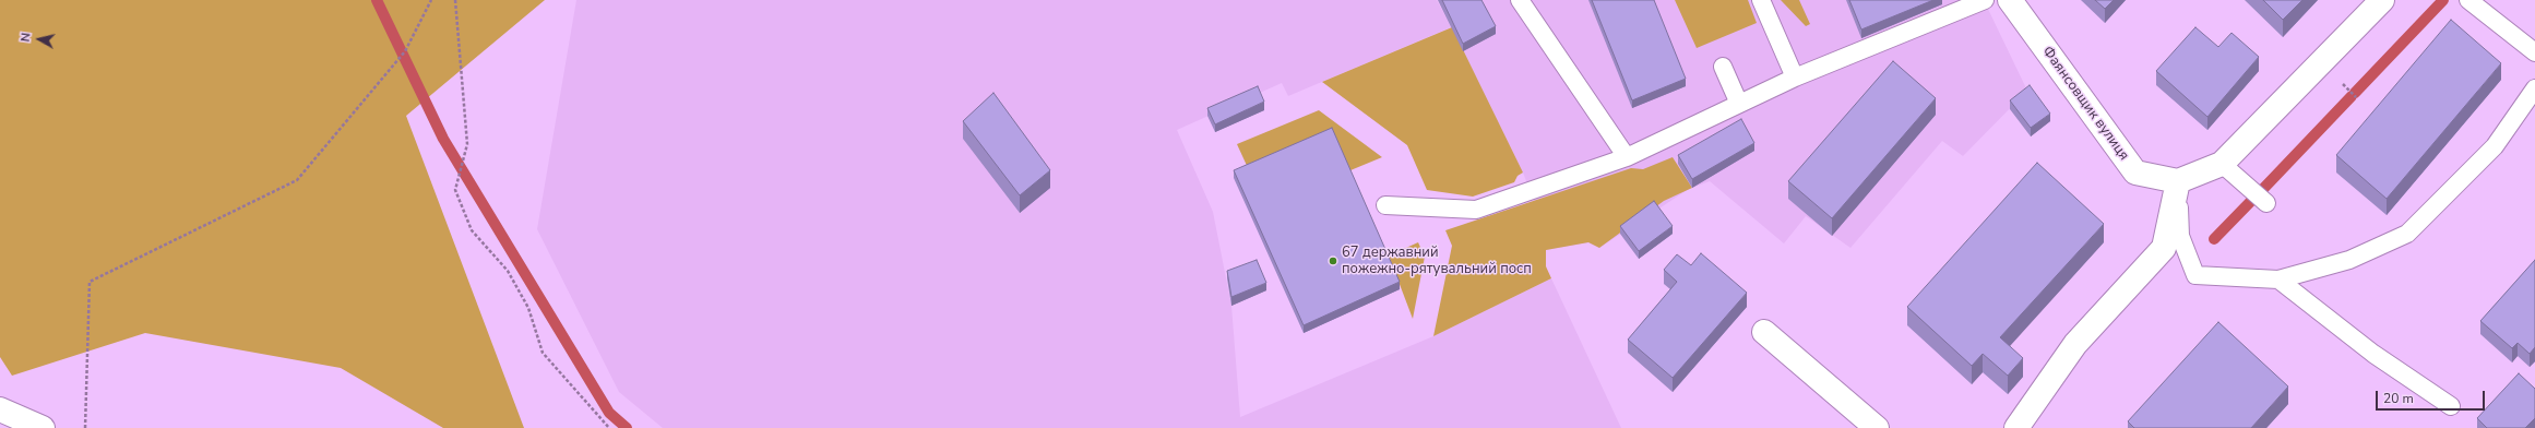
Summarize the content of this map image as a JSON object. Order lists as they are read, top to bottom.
{
  "streets": {
    "street": ["Фаянсовщик вулиця"]
  },
  "places": ["67 державний пожежно-рятувальний посп"],
  "scale_bar": "20 m",
  "north": "left"
}
